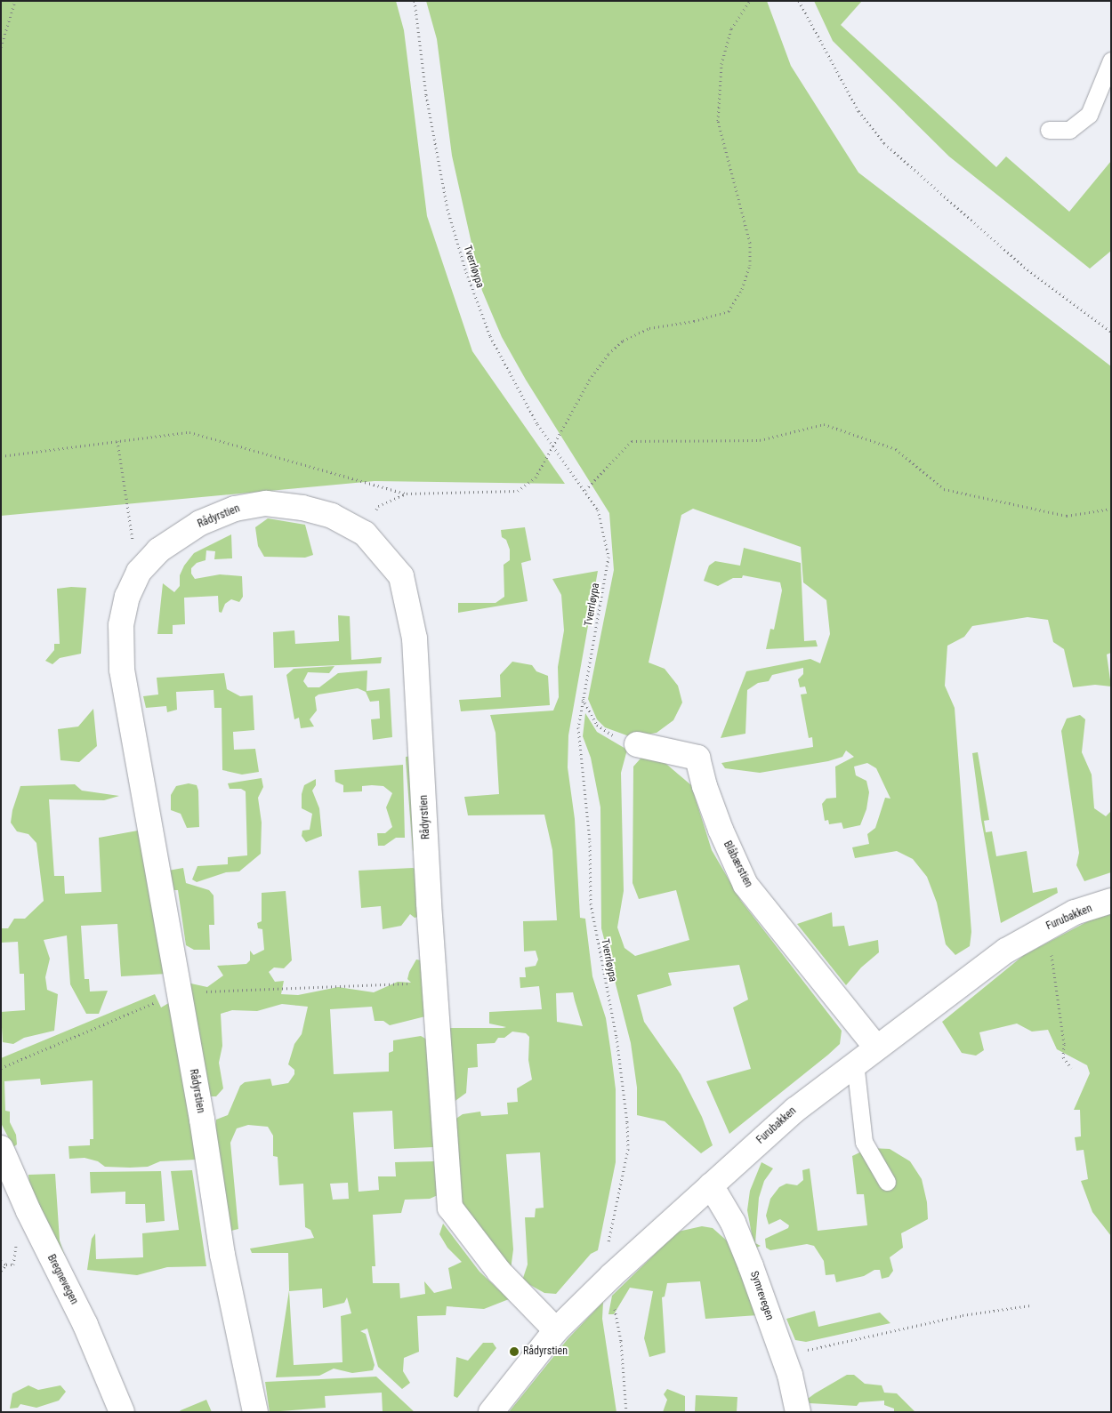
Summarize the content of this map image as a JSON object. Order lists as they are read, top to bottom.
{
  "streets": {
    "street": [
      "Rådyrstien",
      "Blåbærstien",
      "Furubakken",
      "Bregnevegen",
      "Symrevegen"
    ],
    "path": ["Tverrløypa"]
  },
  "crossings": [
    ["Tverrløypa", "Furubakken"],
    ["Rådyrstien", "Furubakken"],
    ["Blåbærstien", "Furubakken"],
    ["Furubakken", "Symrevegen"]
  ],
  "places": ["Rådyrstien"]
}
